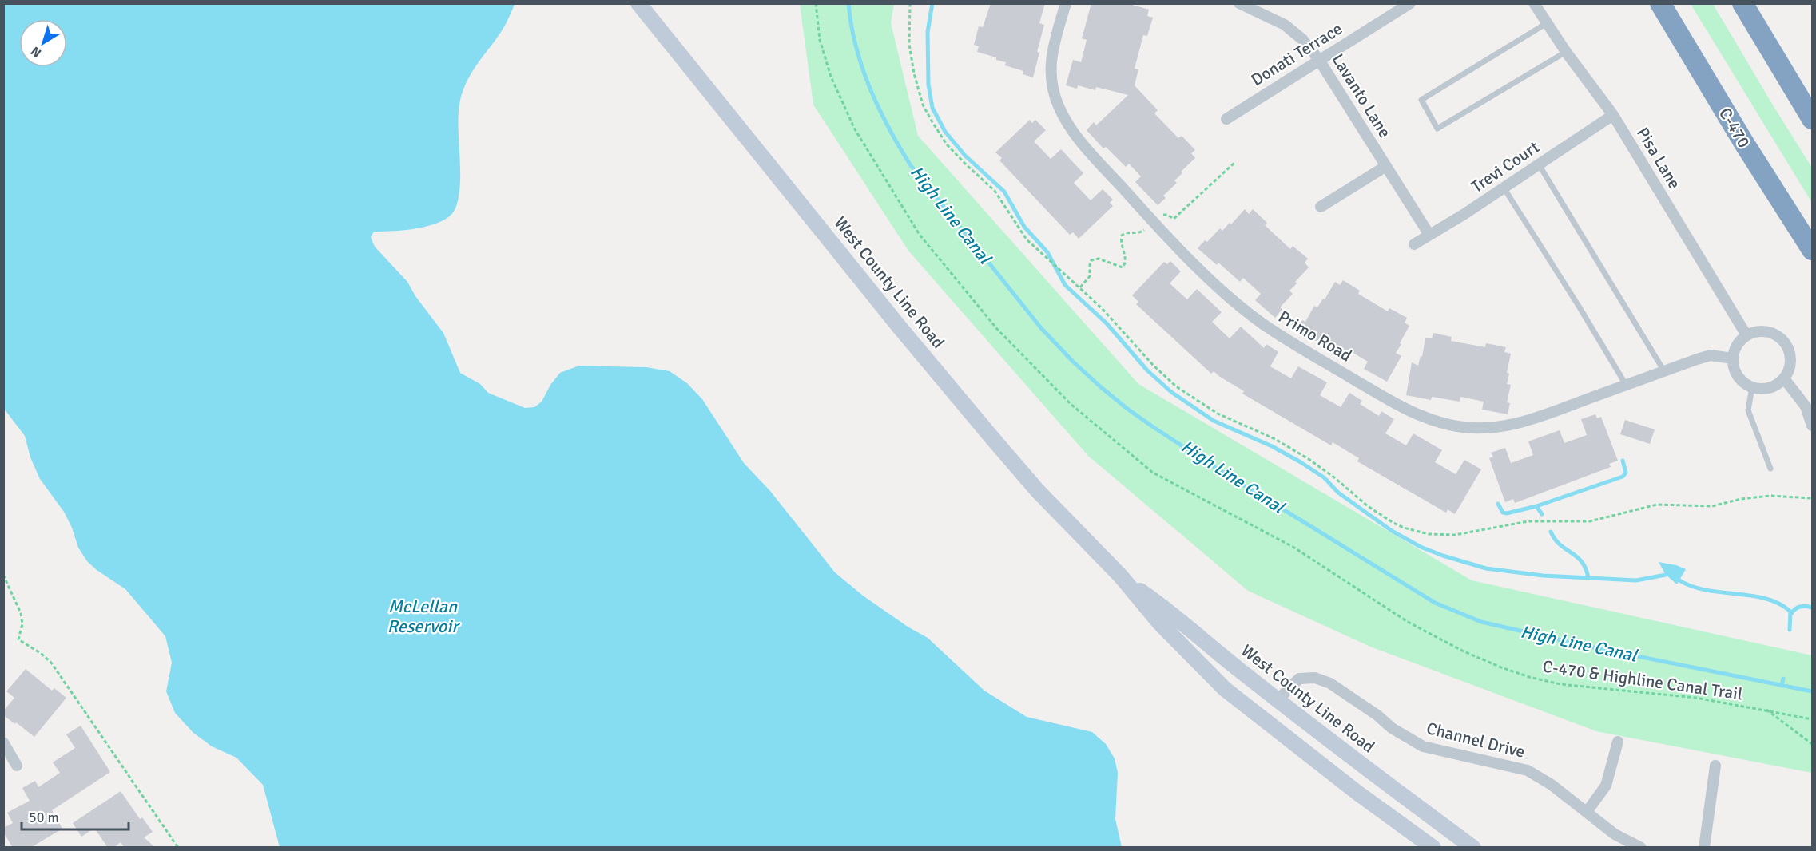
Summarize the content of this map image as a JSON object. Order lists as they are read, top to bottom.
{
  "streets": {
    "highway": ["C-470"],
    "main road": ["West County Line Road"],
    "street": [
      "Donati Terrace",
      "Lavanto Lane",
      "Pisa Lane",
      "Trevi Court",
      "Primo Road",
      "Channel Drive"
    ],
    "path": ["C-470 & Highline Canal Trail"]
  },
  "crossings": [
    ["Donati Terrace", "Lavanto Lane"],
    ["Lavanto Lane", "Trevi Court"],
    ["Pisa Lane", "Trevi Court"],
    ["Pisa Lane", "Primo Road"],
    ["West County Line Road", "Channel Drive"]
  ],
  "water": ["High Line Canal", "McLellan Reservoir"],
  "scale_bar": "50 m",
  "north": "bottom left"
}
